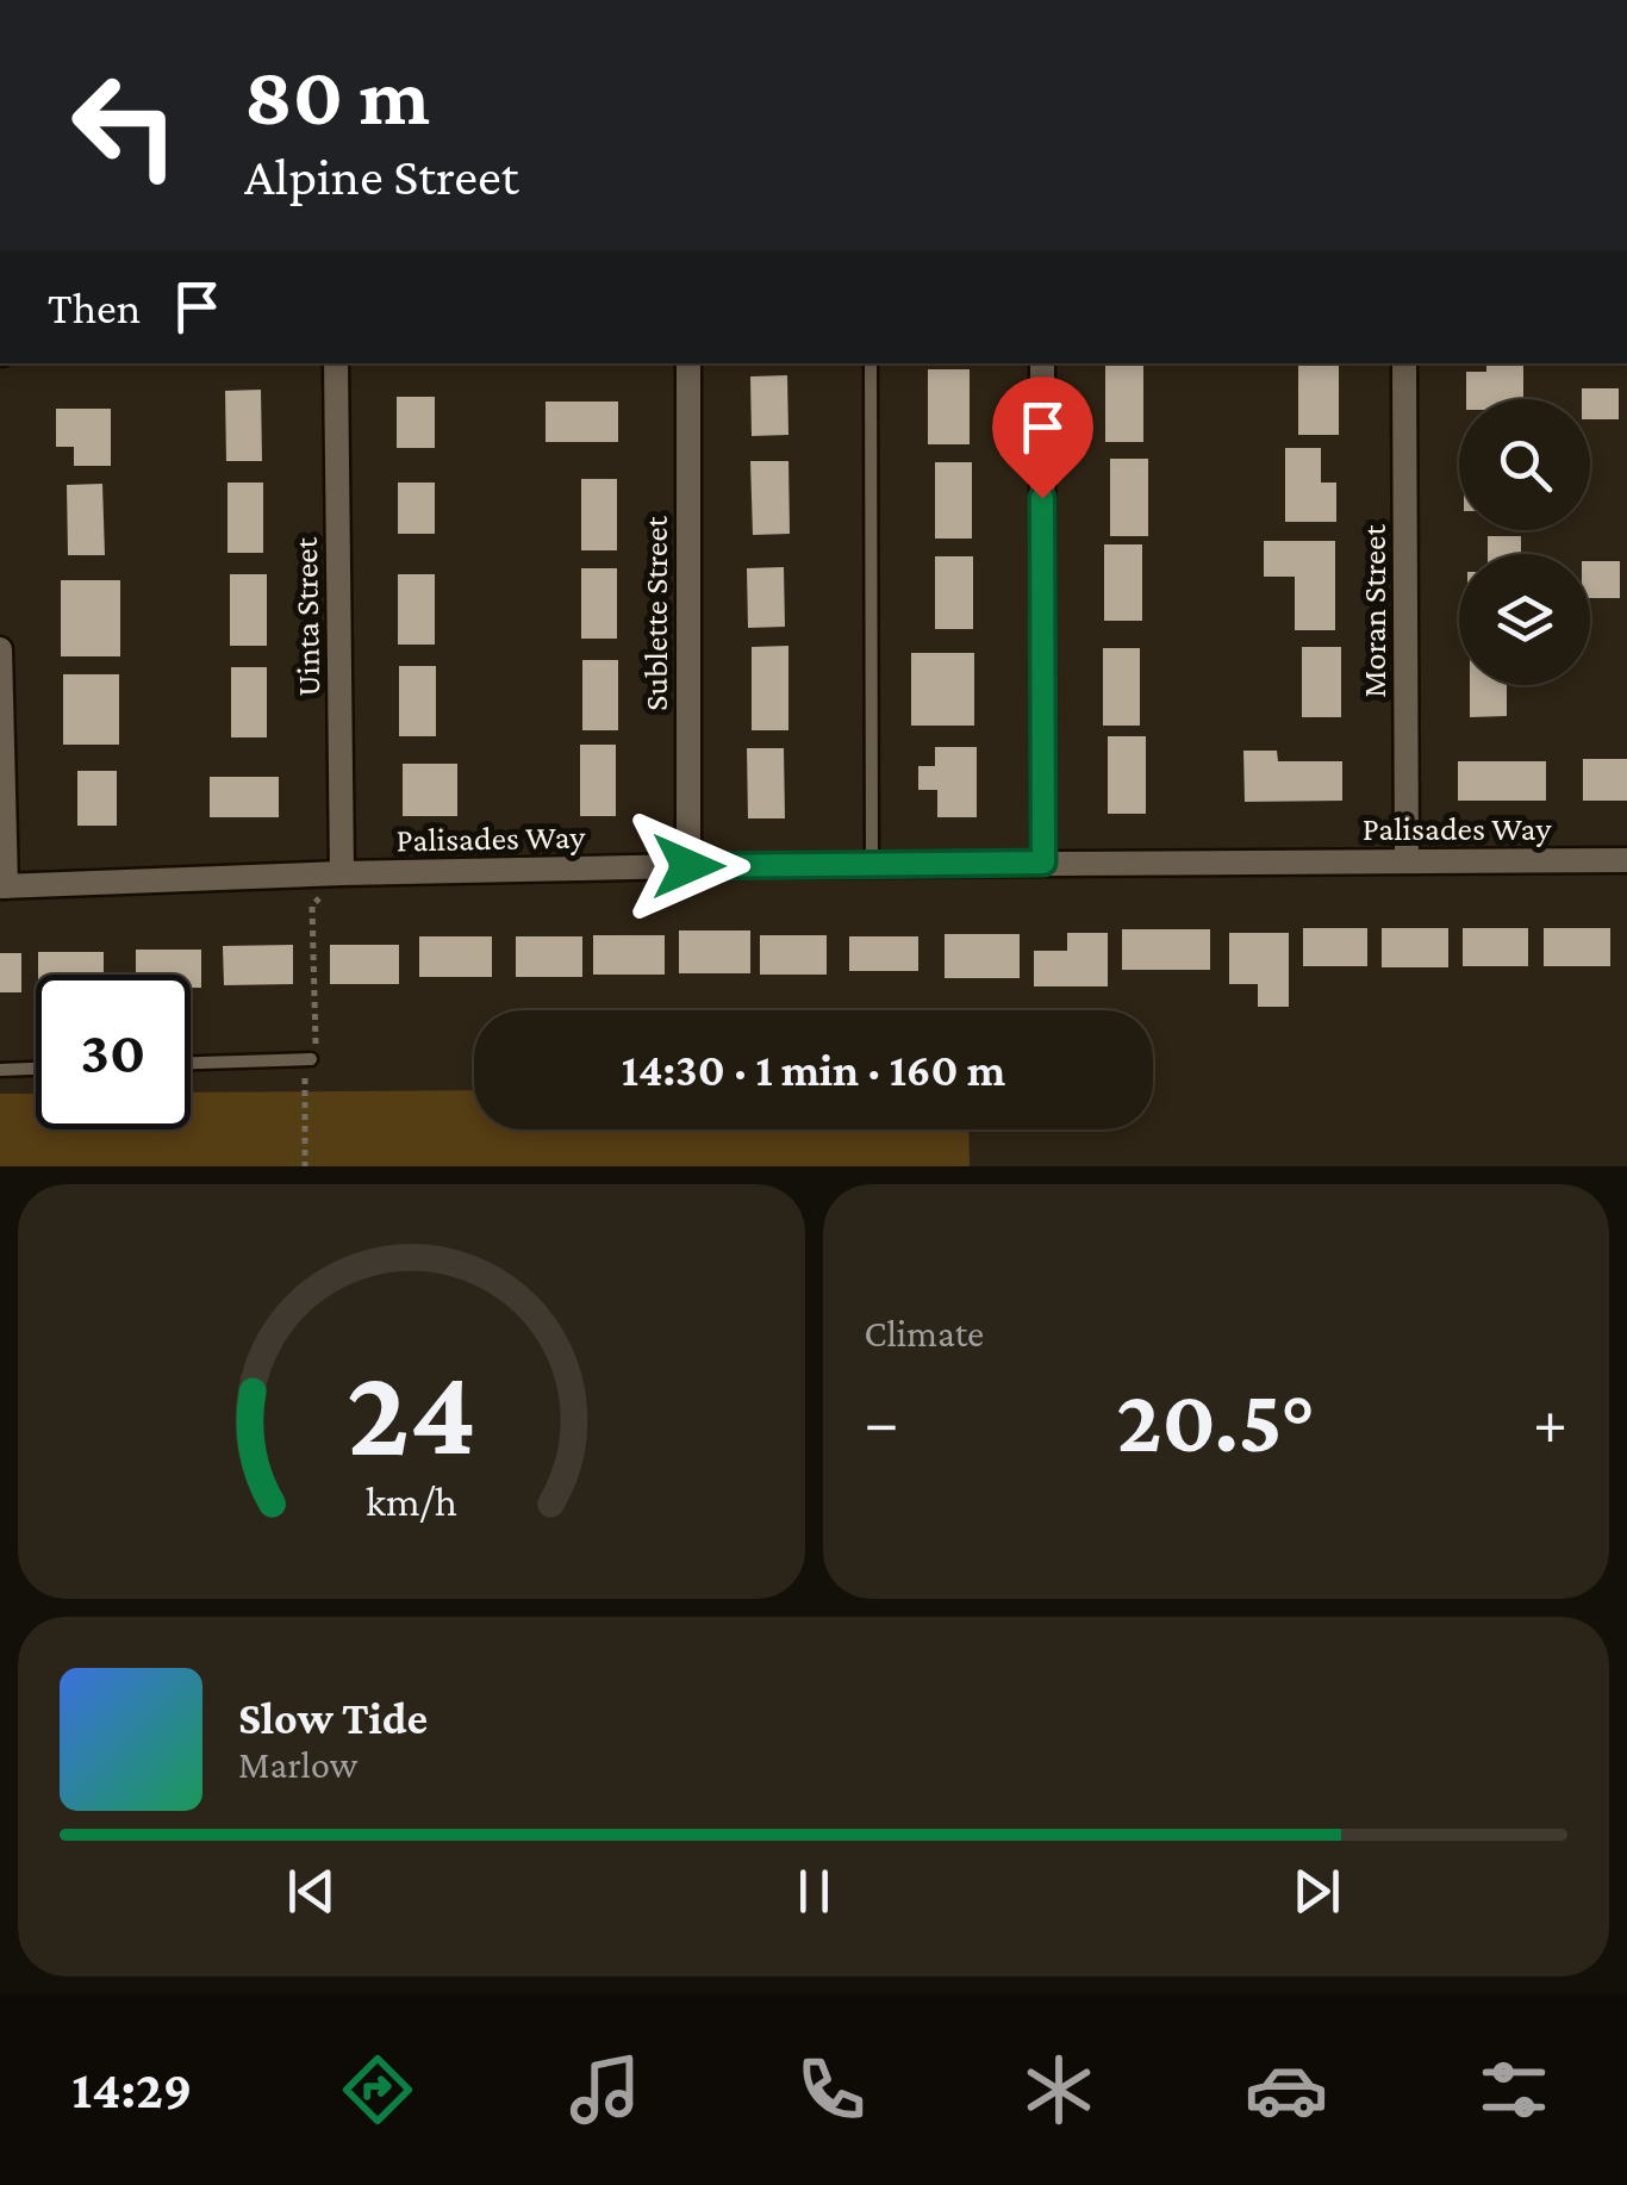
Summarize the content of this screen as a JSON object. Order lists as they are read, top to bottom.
{
  "streets": {
    "street": [
      "Moran Street",
      "Sublette Street",
      "Uinta Street",
      "Palisades Way"
    ]
  },
  "crossings": [
    ["Moran Street", "Palisades Way"],
    ["Sublette Street", "Palisades Way"],
    ["Uinta Street", "Palisades Way"]
  ],
  "page": {
    "turn": ["80 m", "Alpine Street"],
    "then": "Then",
    "limit": "30",
    "trip": "14:30 · 1 min · 160 m",
    "tile": "Climate",
    "heat": ["−", "20.5°", "+"],
    "song": ["Slow Tide", "Marlow"],
    "tabs": "14:29",
    "gauge": ["24", "km/h"]
  }
}
